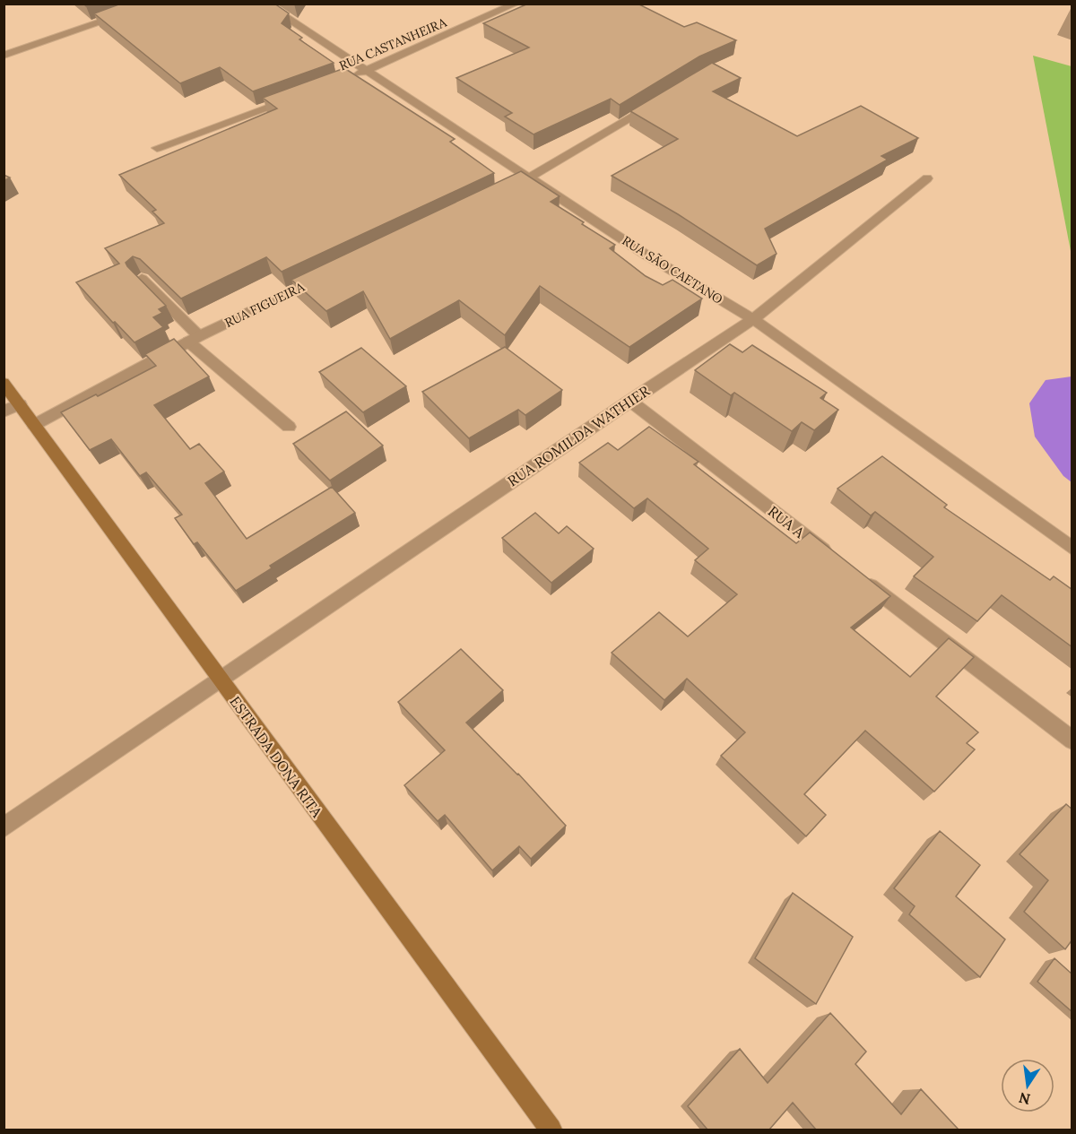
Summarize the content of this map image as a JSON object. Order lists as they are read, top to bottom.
{
  "streets": {
    "street": [
      "RUA CASTANHEIRA",
      "RUA SÃO CAETANO",
      "RUA FIGUEIRA",
      "RUA ROMILDA WATHIER",
      "RUA A",
      "ESTRADA DONA RITA"
    ]
  },
  "crossings": [
    ["RUA CASTANHEIRA", "RUA SÃO CAETANO"],
    ["RUA SÃO CAETANO", "RUA ROMILDA WATHIER"],
    ["RUA FIGUEIRA", "ESTRADA DONA RITA"],
    ["RUA ROMILDA WATHIER", "RUA A"],
    ["RUA ROMILDA WATHIER", "ESTRADA DONA RITA"]
  ],
  "north": "bottom"
}
